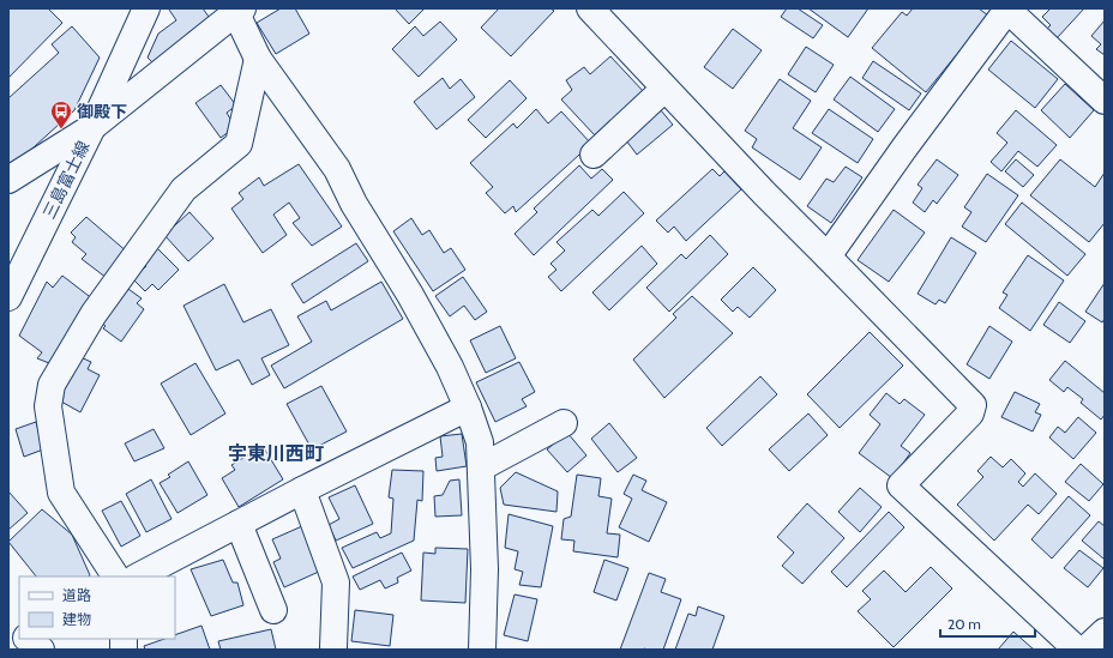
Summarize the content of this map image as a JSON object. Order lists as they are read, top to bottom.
{
  "streets": {
    "street": ["三島富士線"]
  },
  "districts": ["宇東川西町"],
  "places": {
    "bus stop": ["御殿下"]
  },
  "legend": ["道路", "建物"],
  "scale_bar": "20 m"
}
